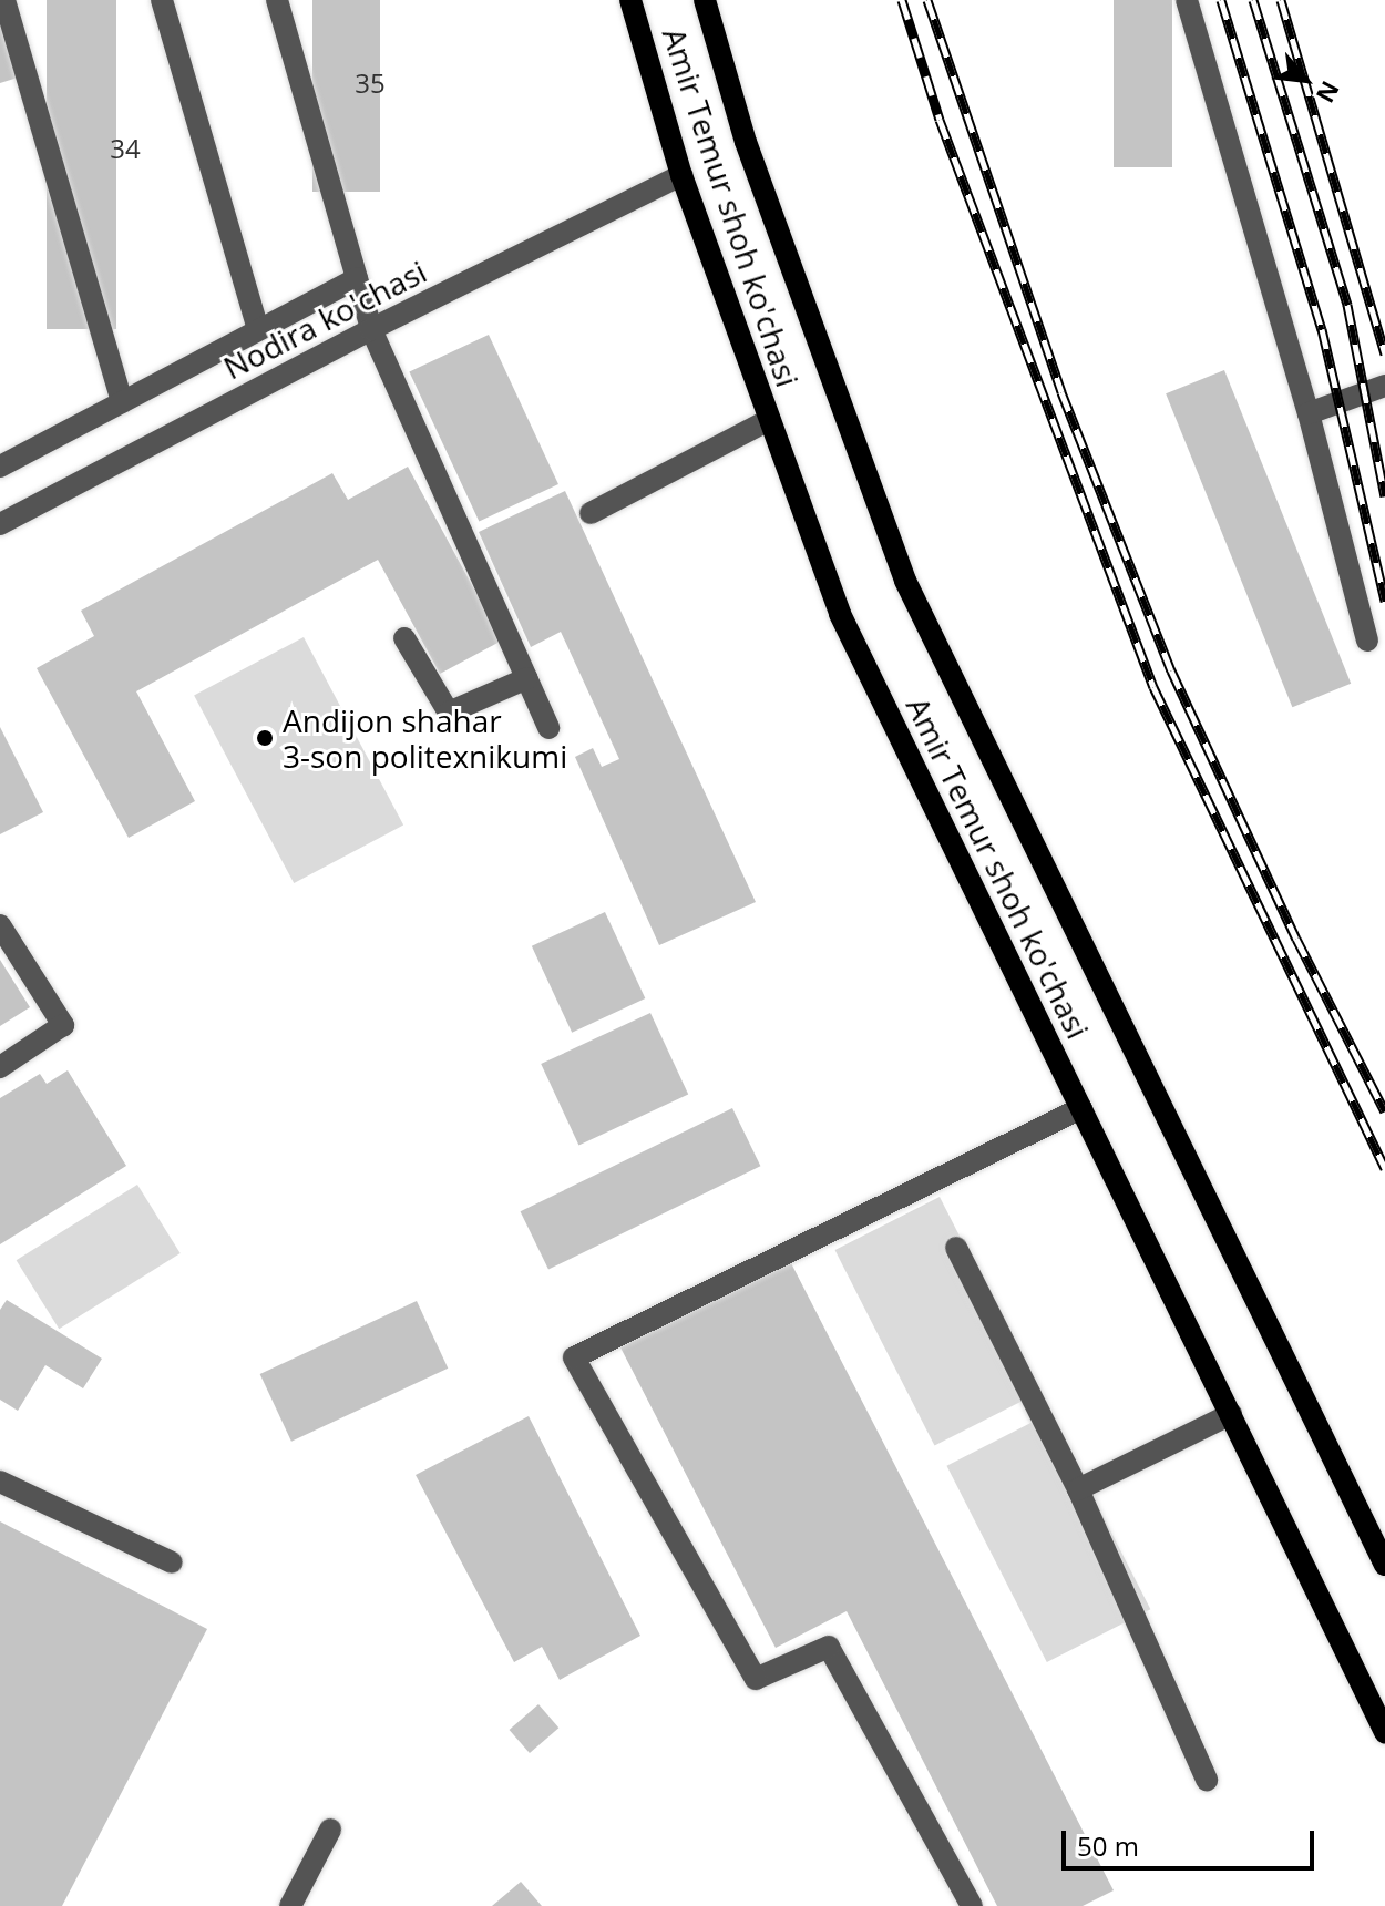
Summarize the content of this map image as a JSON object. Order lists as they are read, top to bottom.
{
  "streets": {
    "main road": ["Amir Temur shoh ko'chasi"],
    "street": ["Nodira ko'chasi"]
  },
  "crossings": [
    ["Amir Temur shoh ko'chasi", "Nodira ko'chasi"]
  ],
  "places": ["Andijon shahar 3-son politexnikumi"],
  "house_numbers": ["35", "34"],
  "scale_bar": "50 m",
  "north": "bottom right"
}
